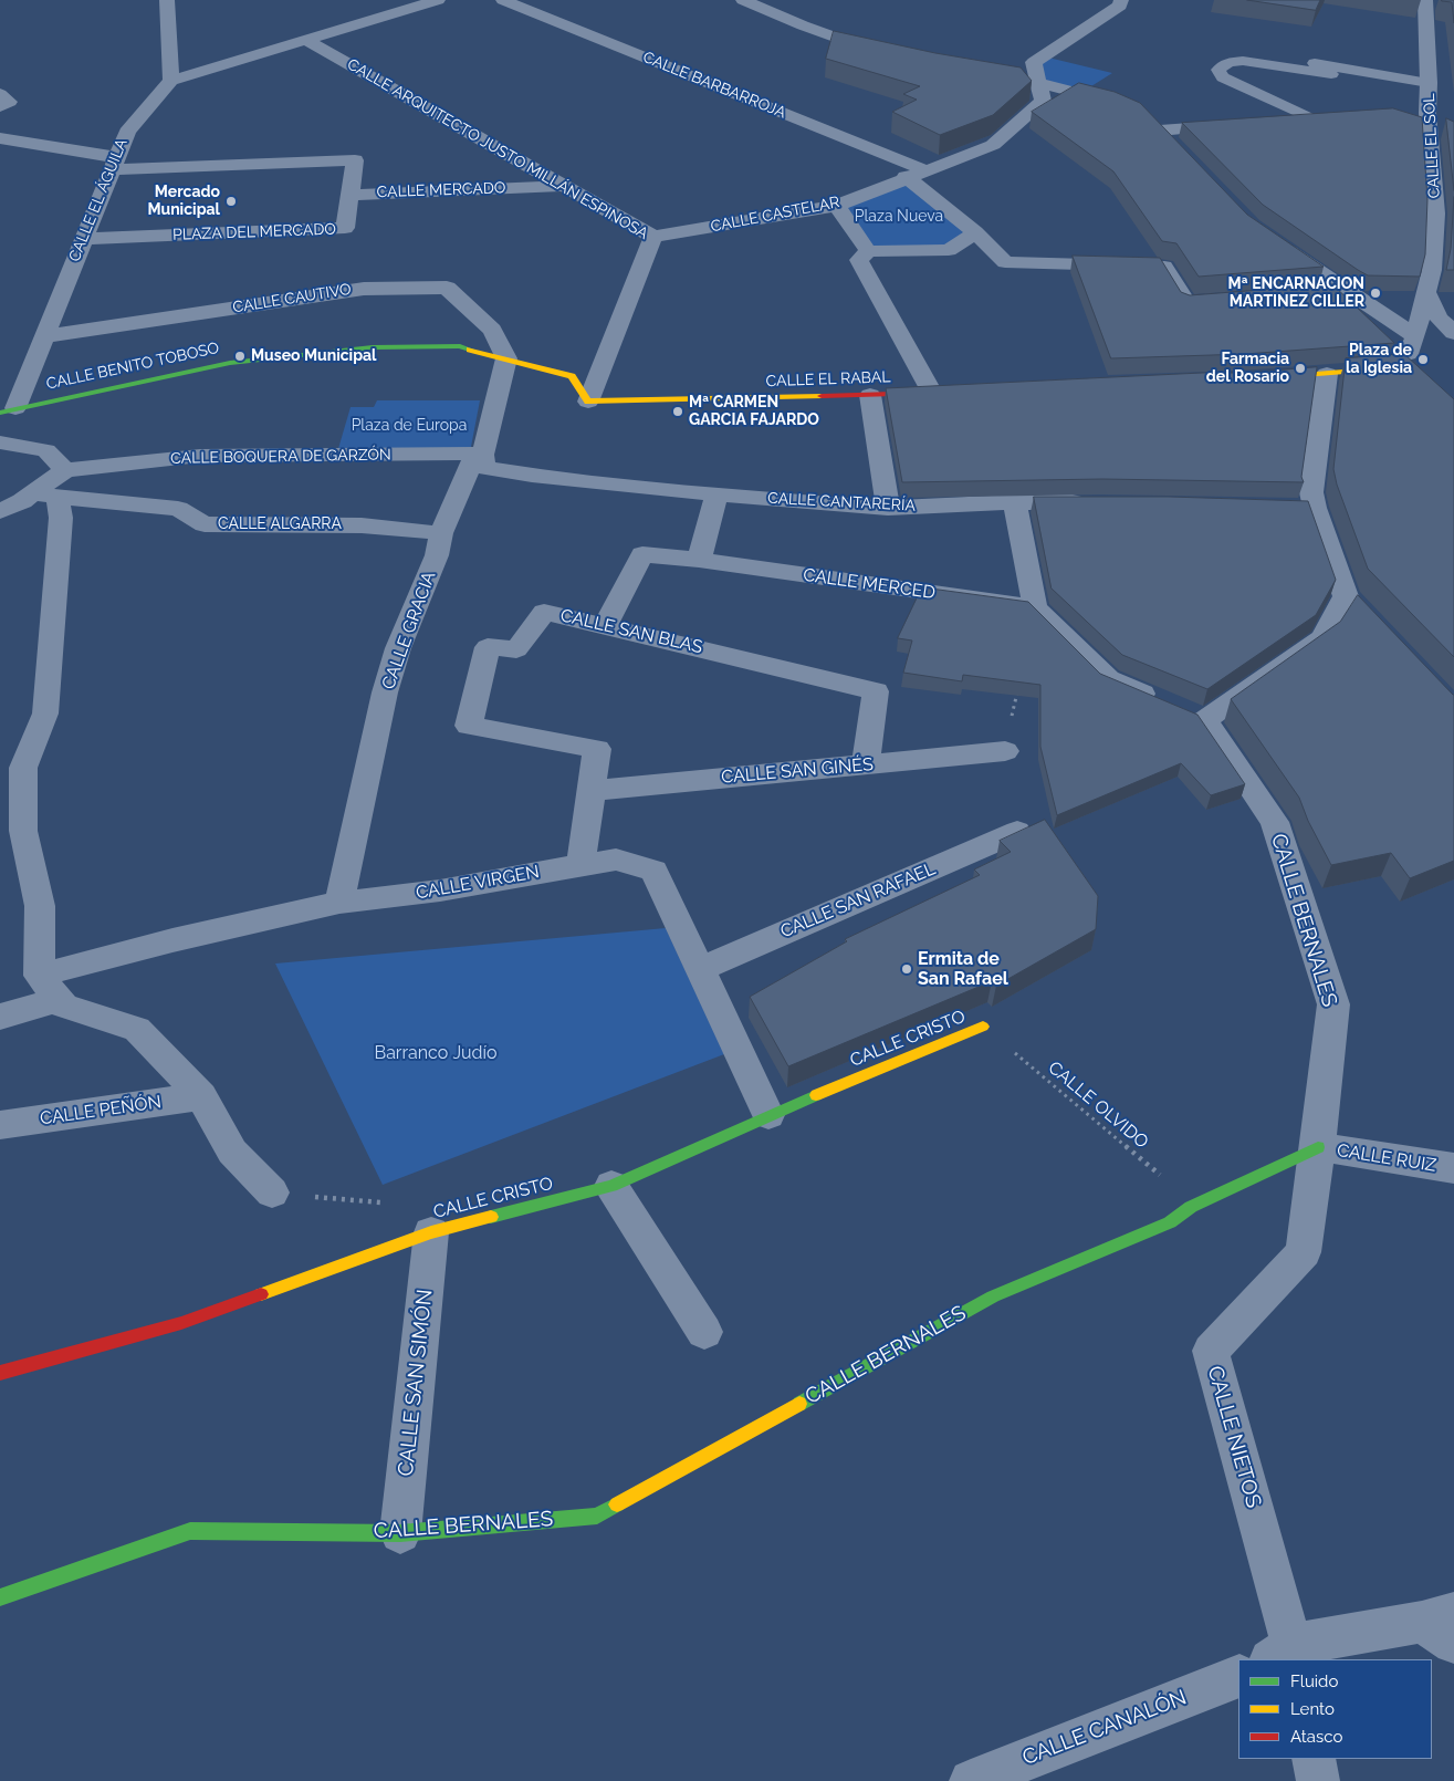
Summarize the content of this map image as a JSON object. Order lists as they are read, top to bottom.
{
  "streets": {
    "street": [
      "CALLE BARBARROJA",
      "CALLE EL SOL",
      "CALLE ARQUITECTO JUSTO MILLÁN ESPINOSA",
      "CALLE MERCADO",
      "CALLE EL ÁGUILA",
      "CALLE CASTELAR",
      "PLAZA DEL MERCADO",
      "CALLE CAUTIVO",
      "CALLE BENITO TOBOSO",
      "CALLE EL RABAL",
      "CALLE BOQUERA DE GARZÓN",
      "CALLE CANTARERÍA",
      "CALLE ALGARRA",
      "CALLE MERCED",
      "CALLE GRACIA",
      "CALLE SAN BLAS",
      "CALLE SAN GINÉS",
      "CALLE VIRGEN",
      "CALLE SAN RAFAEL",
      "CALLE BERNALES",
      "CALLE CRISTO",
      "CALLE PEÑÓN",
      "CALLE RUIZ",
      "CALLE SAN SIMÓN",
      "CALLE NIETOS",
      "CALLE CANALÓN"
    ],
    "path": ["CALLE OLVIDO"]
  },
  "crossings": [
    ["CALLE BARBARROJA", "CALLE CASTELAR"],
    ["CALLE ARQUITECTO JUSTO MILLÁN ESPINOSA", "CALLE MERCADO"],
    ["CALLE ARQUITECTO JUSTO MILLÁN ESPINOSA", "CALLE CASTELAR"],
    ["CALLE ARQUITECTO JUSTO MILLÁN ESPINOSA", "CALLE EL RABAL"],
    ["CALLE MERCADO", "PLAZA DEL MERCADO"],
    ["CALLE EL ÁGUILA", "PLAZA DEL MERCADO"],
    ["CALLE EL ÁGUILA", "CALLE CAUTIVO"],
    ["CALLE EL ÁGUILA", "CALLE BENITO TOBOSO"],
    ["CALLE CAUTIVO", "CALLE BENITO TOBOSO"],
    ["CALLE CAUTIVO", "CALLE GRACIA"],
    ["CALLE BENITO TOBOSO", "CALLE GRACIA"],
    ["CALLE BOQUERA DE GARZÓN", "CALLE CANTARERÍA"],
    ["CALLE BOQUERA DE GARZÓN", "CALLE GRACIA"],
    ["CALLE CANTARERÍA", "CALLE GRACIA"],
    ["CALLE ALGARRA", "CALLE GRACIA"],
    ["CALLE MERCED", "CALLE SAN BLAS"],
    ["CALLE GRACIA", "CALLE VIRGEN"],
    ["CALLE SAN BLAS", "CALLE SAN GINÉS"],
    ["CALLE SAN BLAS", "CALLE VIRGEN"],
    ["CALLE VIRGEN", "CALLE SAN RAFAEL"],
    ["CALLE VIRGEN", "CALLE CRISTO"],
    ["CALLE BERNALES", "CALLE OLVIDO"],
    ["CALLE BERNALES", "CALLE RUIZ"],
    ["CALLE BERNALES", "CALLE SAN SIMÓN"],
    ["CALLE BERNALES", "CALLE NIETOS"],
    ["CALLE CRISTO", "CALLE OLVIDO"],
    ["CALLE CRISTO", "CALLE SAN SIMÓN"],
    ["CALLE RUIZ", "CALLE NIETOS"]
  ],
  "parks": ["Plaza Nueva", "Plaza de Europa", "Barranco Judío"],
  "places": [
    "Mercado Municipal",
    "Mª ENCARNACION MARTINEZ CILLER",
    "Museo Municipal",
    "Plaza de la Iglesia",
    "Farmacia del Rosario",
    "Mª CARMEN GARCIA FAJARDO",
    "Ermita de San Rafael"
  ],
  "legend": ["Fluido", "Lento", "Atasco"]
}
